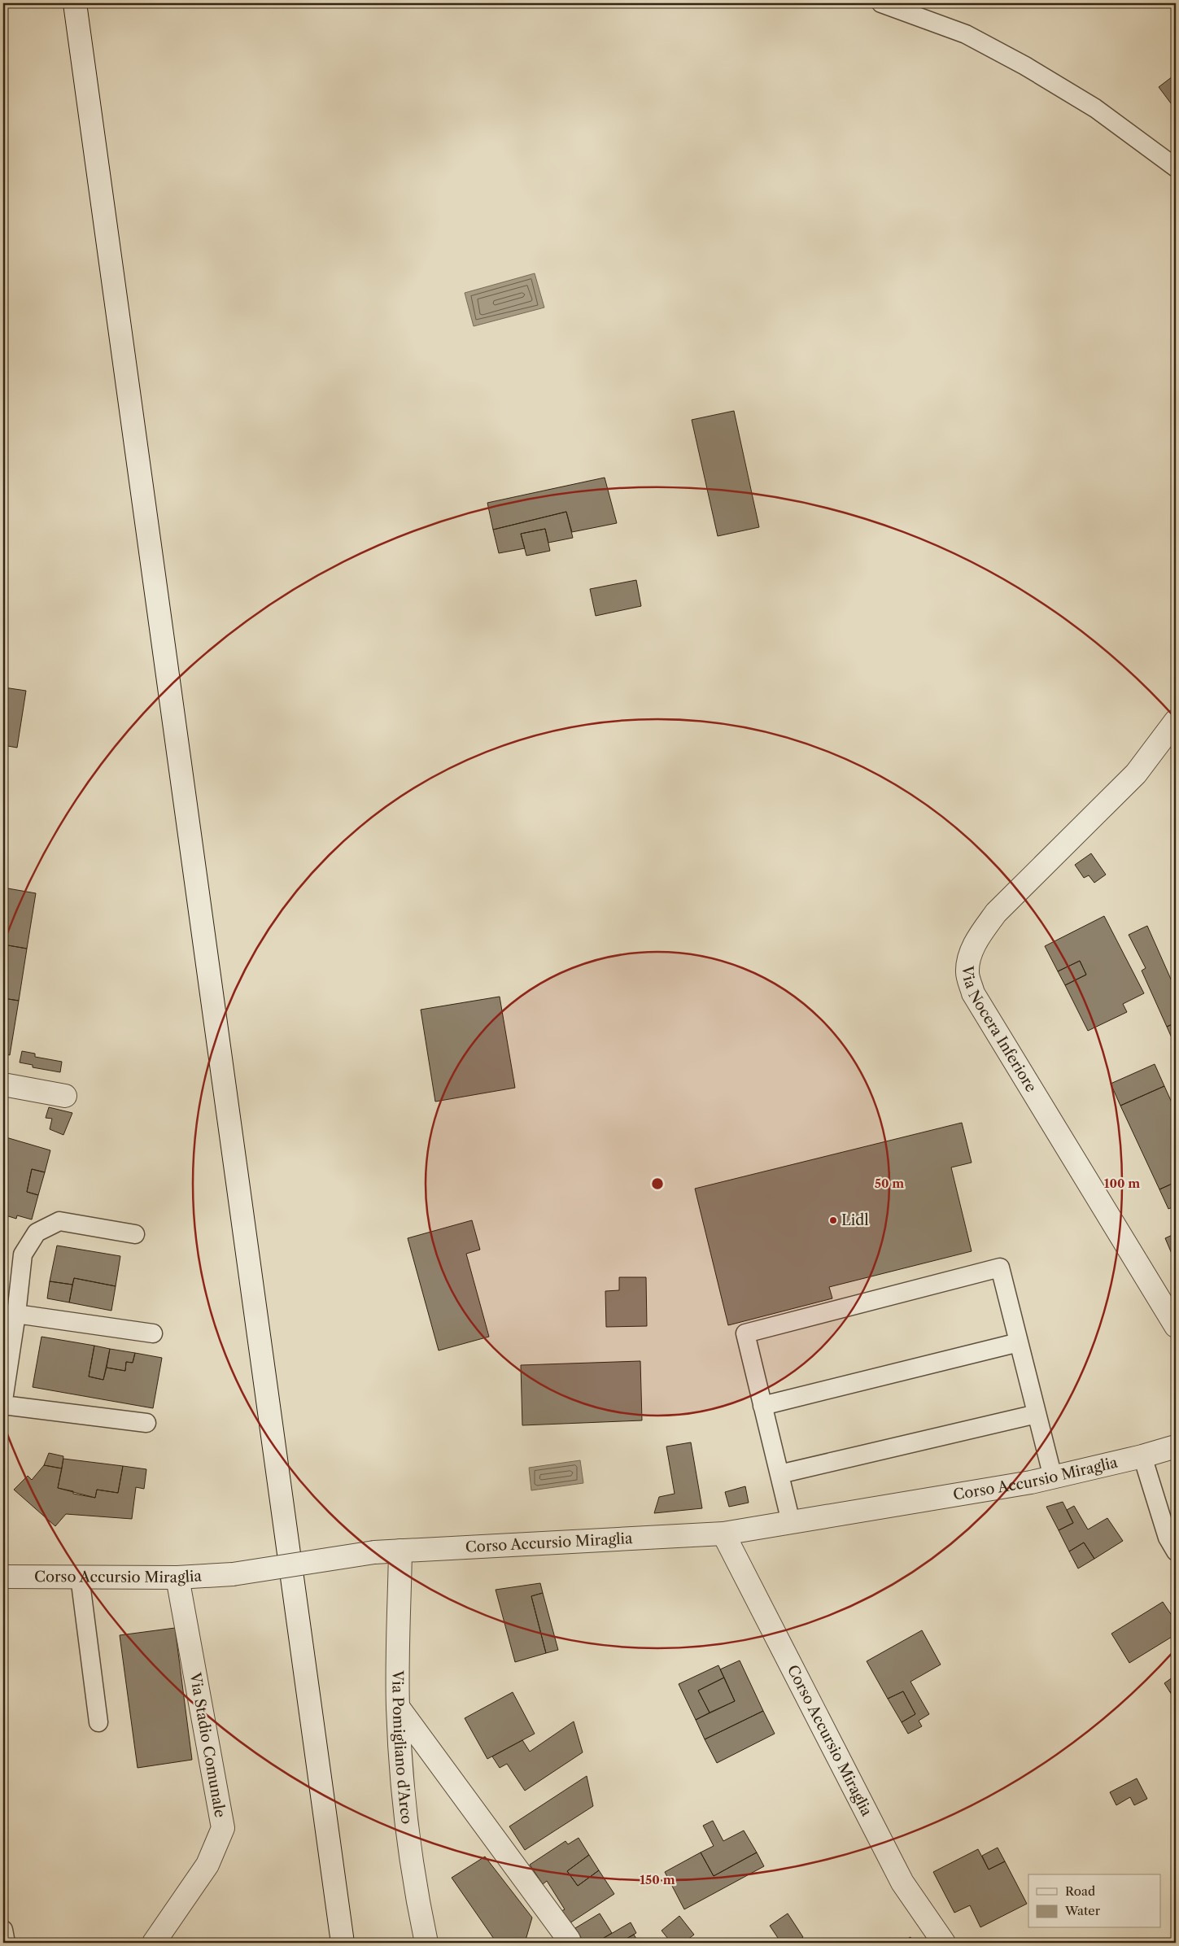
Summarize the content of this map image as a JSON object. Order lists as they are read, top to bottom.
{
  "streets": {
    "street": [
      "Via Nocera Inferiore",
      "Corso Accursio Miraglia",
      "Via Stadio Comunale",
      "Via Pomigliano d'Arco"
    ]
  },
  "crossings": [
    ["Corso Accursio Miraglia", "Via Stadio Comunale"],
    ["Corso Accursio Miraglia", "Via Pomigliano d'Arco"]
  ],
  "places": ["Lidl"],
  "legend": ["Road", "Water"],
  "rings": ["50 m", "100 m", "150 m"]
}
